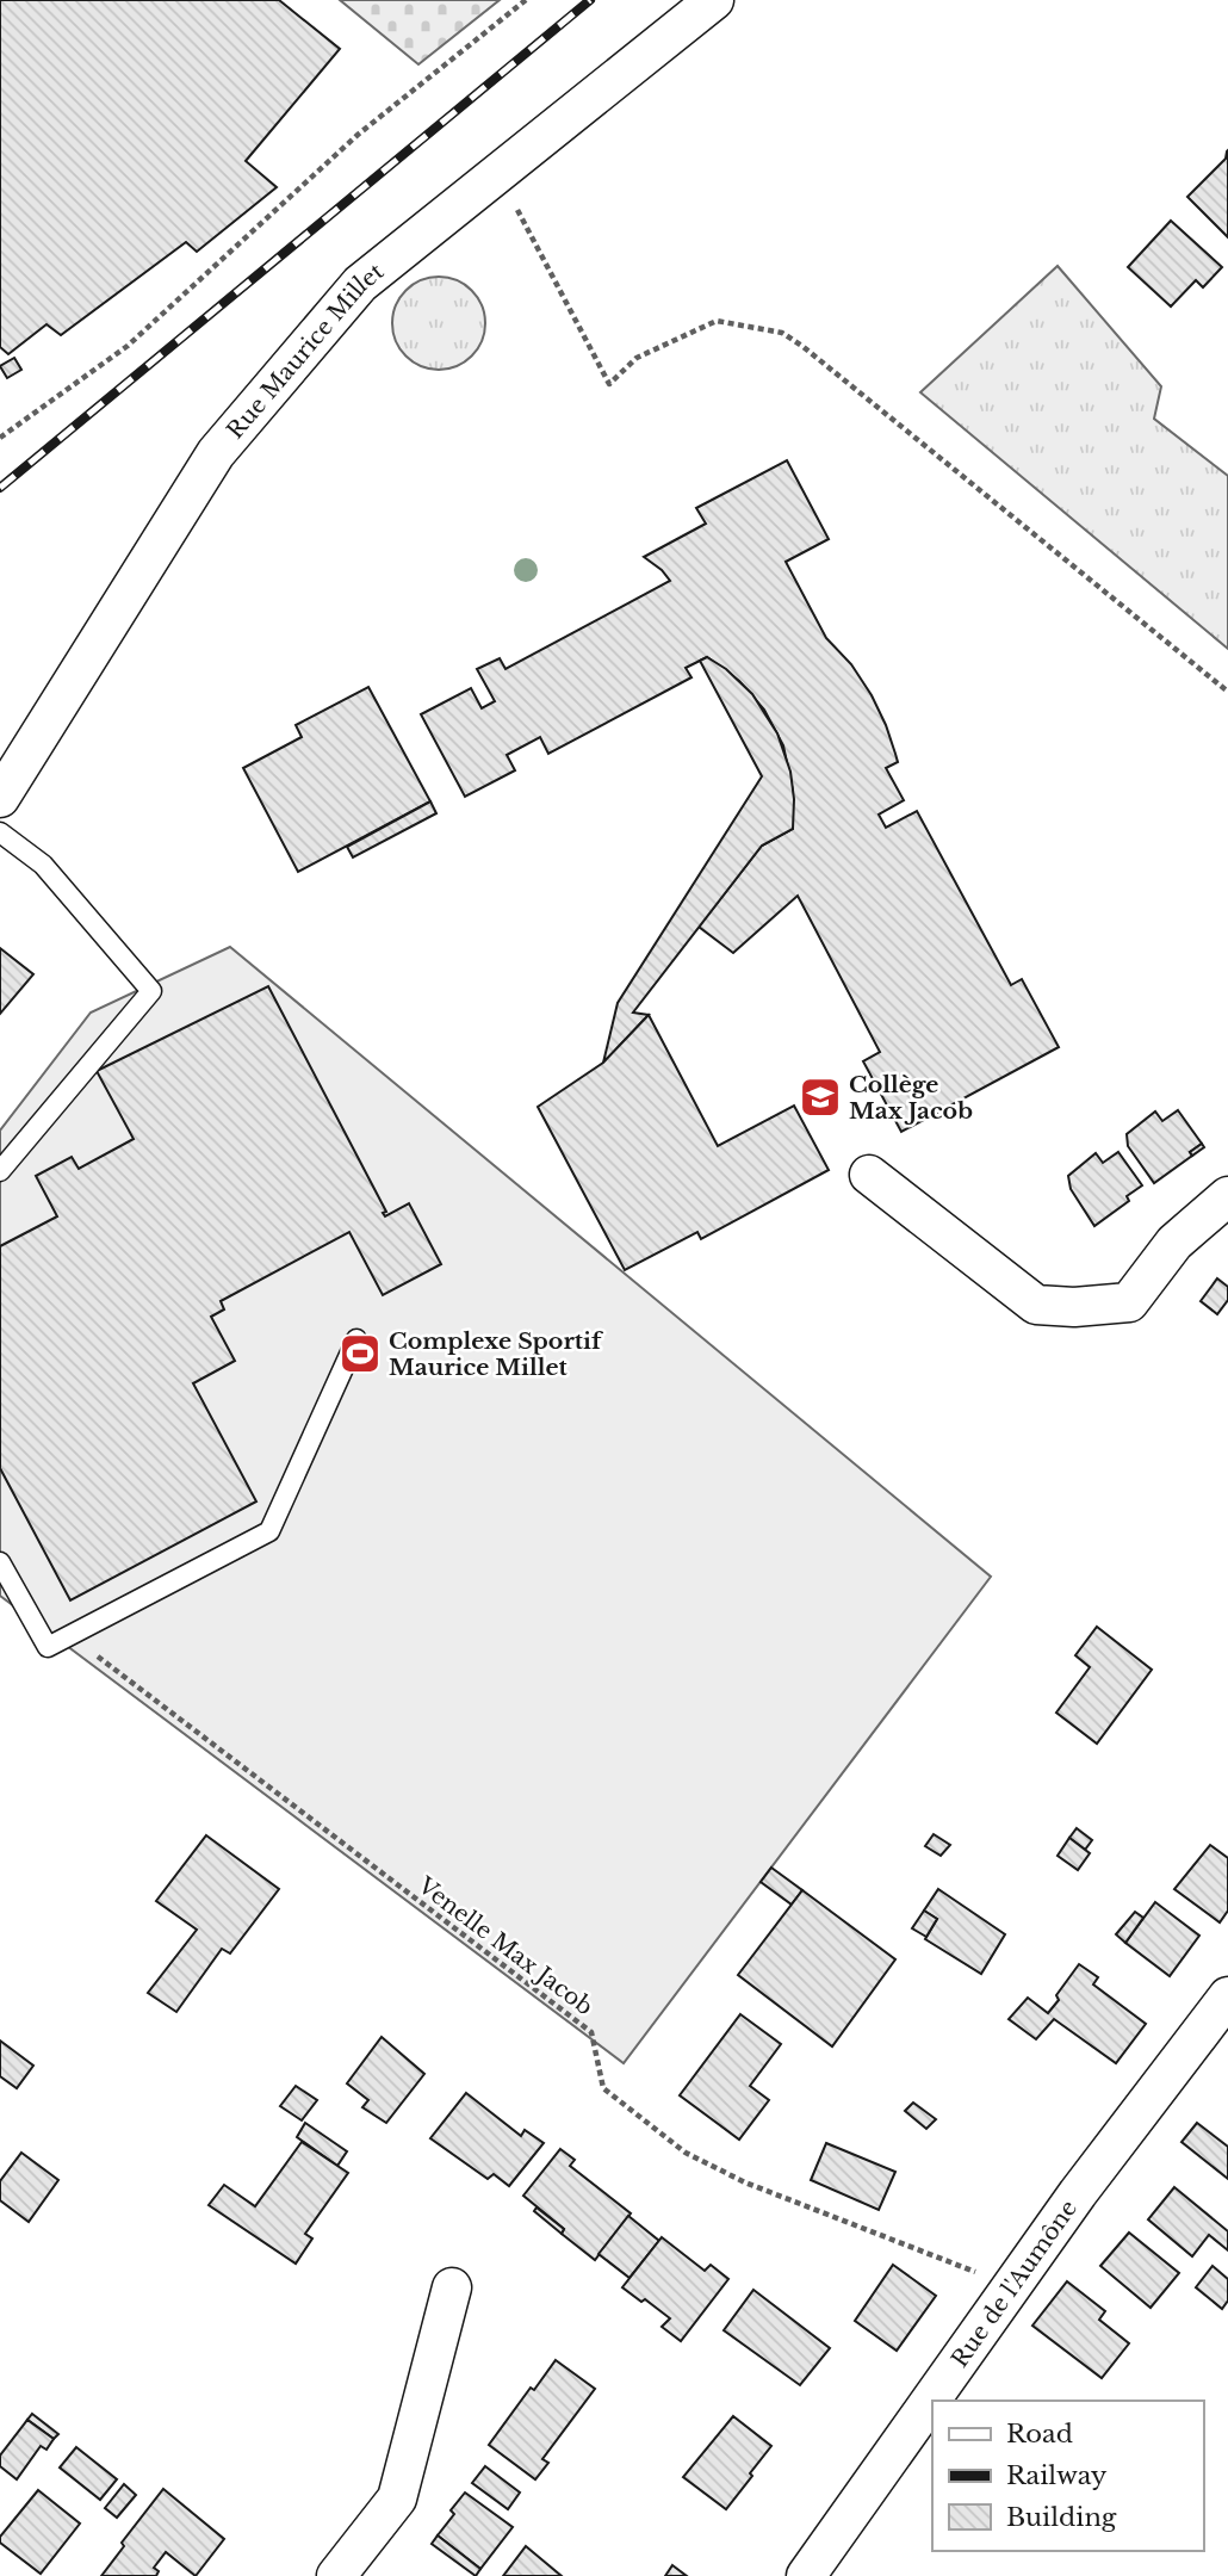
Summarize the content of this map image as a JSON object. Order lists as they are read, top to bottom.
{
  "streets": {
    "street": ["Rue Maurice Millet", "Rue de l'Aumône"],
    "path": ["Venelle Max Jacob"]
  },
  "crossings": [
    ["Venelle Max Jacob", "Rue de l'Aumône"]
  ],
  "places": {
    "school or university": ["Collège Max Jacob"],
    "sports": ["Complexe Sportif Maurice Millet"]
  },
  "legend": ["Road", "Railway", "Building"]
}
